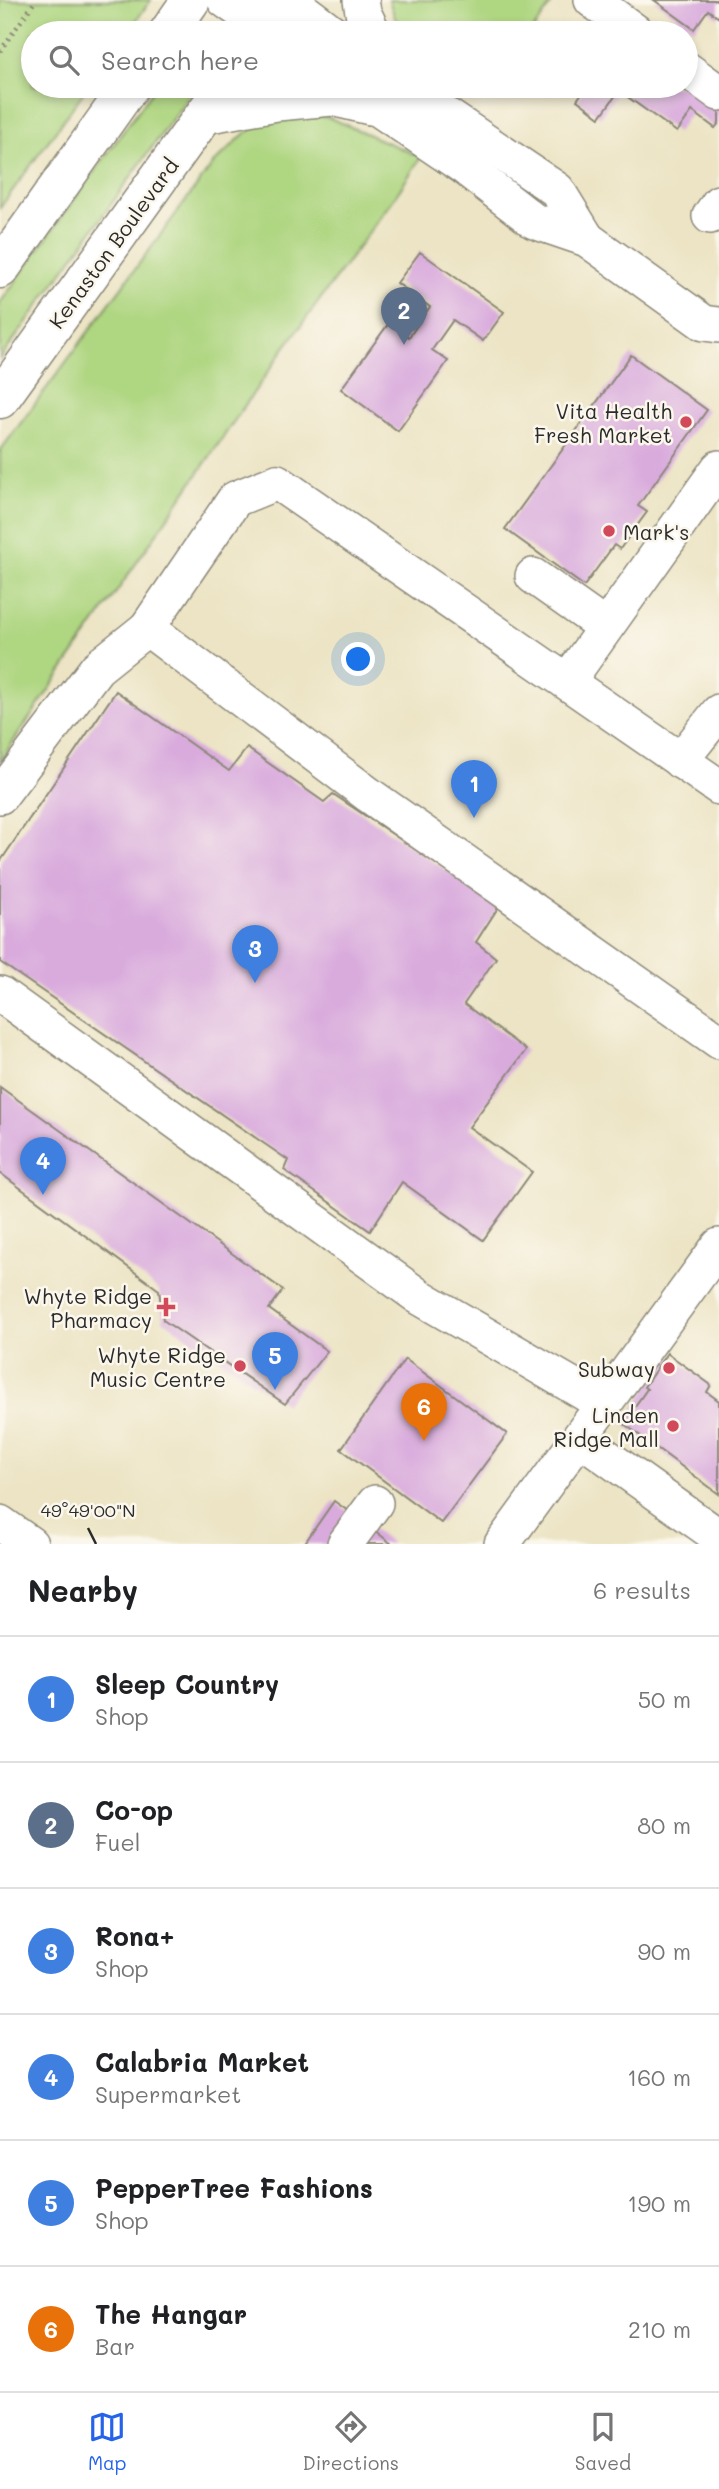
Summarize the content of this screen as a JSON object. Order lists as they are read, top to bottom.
{
  "streets": {
    "main road": ["Kenaston Boulevard"]
  },
  "places": {
    "other": [
      "Vita Health Fresh Market",
      "Mark's",
      "Whyte Ridge Music Centre",
      "Subway",
      "Linden Ridge Mall"
    ],
    "health": ["Whyte Ridge Pharmacy"]
  },
  "page": {
    "search": "Search here",
    "pins": [
      "2",
      "1",
      "3",
      "4",
      "5",
      "6"
    ],
    "heading": ["Nearby", "6 results"],
    "list": [
      {
        "mark": "1",
        "name": "Sleep Country",
        "note": "Shop",
        "value": "50 m"
      },
      {
        "mark": "2",
        "name": "Co-op",
        "note": "Fuel",
        "value": "80 m"
      },
      {
        "mark": "3",
        "name": "Rona+",
        "note": "Shop",
        "value": "90 m"
      },
      {
        "mark": "4",
        "name": "Calabria Market",
        "note": "Supermarket",
        "value": "160 m"
      },
      {
        "mark": "5",
        "name": "PepperTree Fashions",
        "note": "Shop",
        "value": "190 m"
      },
      {
        "mark": "6",
        "name": "The Hangar",
        "note": "Bar",
        "value": "210 m"
      }
    ],
    "nav": ["Map", "Directions", "Saved"]
  },
  "coordinates": ["49°49'00\"N"]
}
